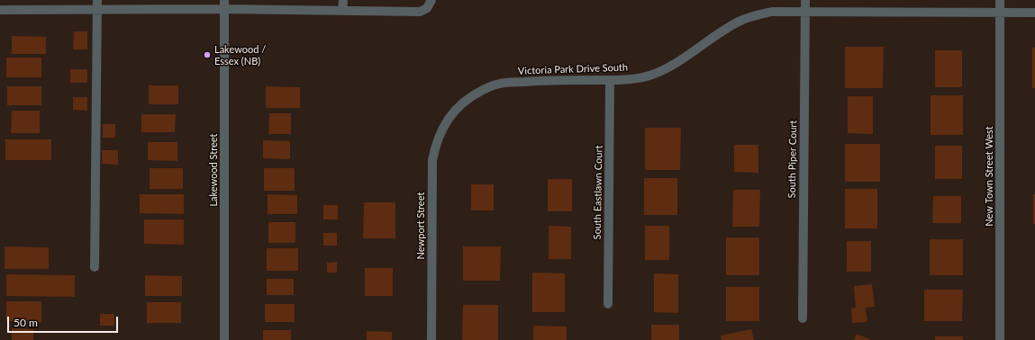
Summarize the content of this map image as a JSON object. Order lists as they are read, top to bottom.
{
  "streets": {
    "street": [
      "Victoria Park Drive South",
      "South Piper Court",
      "Lakewood Street",
      "New Town Street West",
      "South Eastlawn Court",
      "Newport Street"
    ]
  },
  "crossings": [
    ["Victoria Park Drive South", "South Piper Court"],
    ["Victoria Park Drive South", "New Town Street West"],
    ["Victoria Park Drive South", "South Eastlawn Court"],
    ["Victoria Park Drive South", "Newport Street"]
  ],
  "places": ["Lakewood / Essex (NB)"],
  "scale_bar": "50 m"
}
